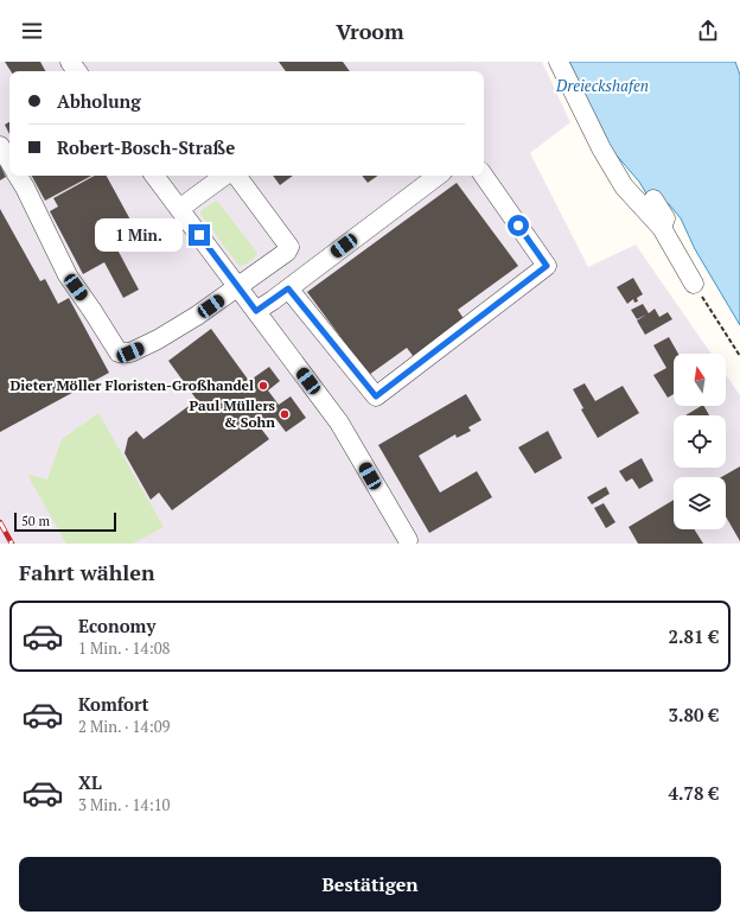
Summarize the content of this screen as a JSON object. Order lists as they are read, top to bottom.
{
  "water": ["Dreieckshafen"],
  "places": ["Dieter Möller Floristen-Großhandel", "Paul Müllers & Sohn"],
  "scale_bar": "50 m",
  "north": "top",
  "page": {
    "header": "Vroom",
    "banner": ["Abholung", "Robert-Bosch-Straße"],
    "bubble": "1 Min.",
    "scale": "50 m",
    "heading": "Fahrt wählen",
    "list": [
      {
        "name": "Economy",
        "note": "1 Min. · 14:08",
        "value": "2.81 €"
      },
      {
        "name": "Komfort",
        "note": "2 Min. · 14:09",
        "value": "3.80 €"
      },
      {
        "name": "XL",
        "note": "3 Min. · 14:10",
        "value": "4.78 €"
      }
    ],
    "buttons": "Bestätigen"
  }
}
